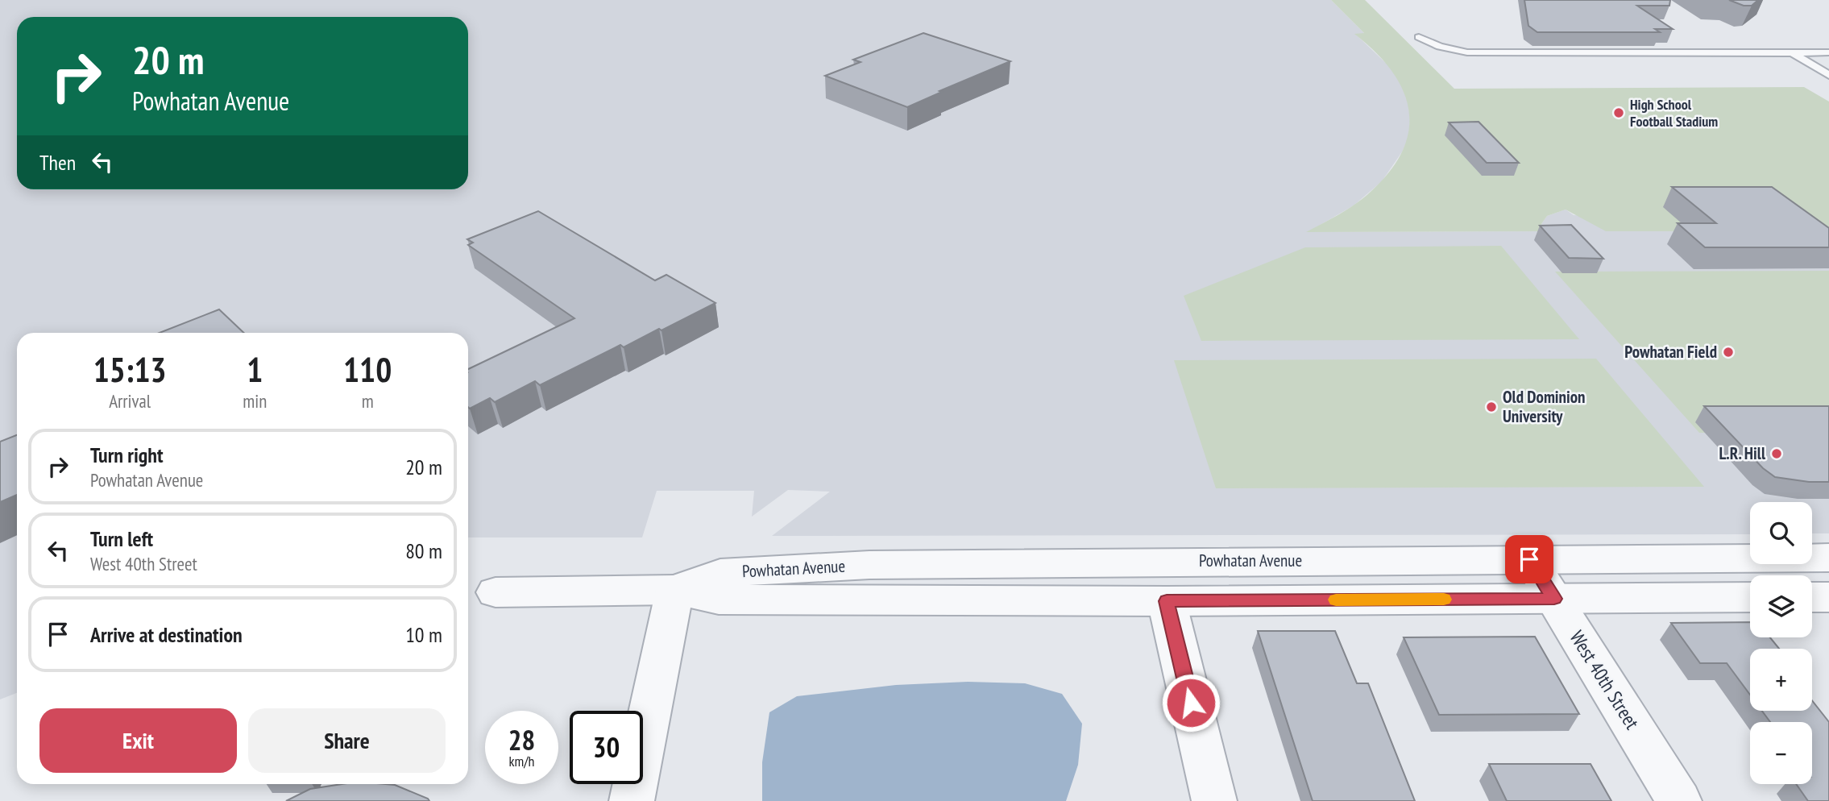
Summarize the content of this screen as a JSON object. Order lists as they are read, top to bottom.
{
  "streets": {
    "street": ["Powhatan Avenue", "West 40th Street"]
  },
  "crossings": [
    ["Powhatan Avenue", "West 40th Street"]
  ],
  "places": [
    "High School Football Stadium",
    "Powhatan Field",
    "Old Dominion University",
    "L.R. Hill"
  ],
  "page": {
    "turn": ["20 m", "Powhatan Avenue"],
    "then": "Then",
    "eta": [
      "15:13",
      "Arrival",
      "1",
      "min",
      "110",
      "m"
    ],
    "list": [
      {
        "name": "Turn right",
        "note": "Powhatan Avenue",
        "value": "20 m"
      },
      {
        "name": "Turn left",
        "note": "West 40th Street",
        "value": "80 m"
      },
      {
        "name": "Arrive at destination",
        "value": "10 m"
      }
    ],
    "map_buttons": ["+", "−"],
    "buttons": ["Exit", "Share"],
    "speed": "28 km/h",
    "limit": "30"
  }
}
